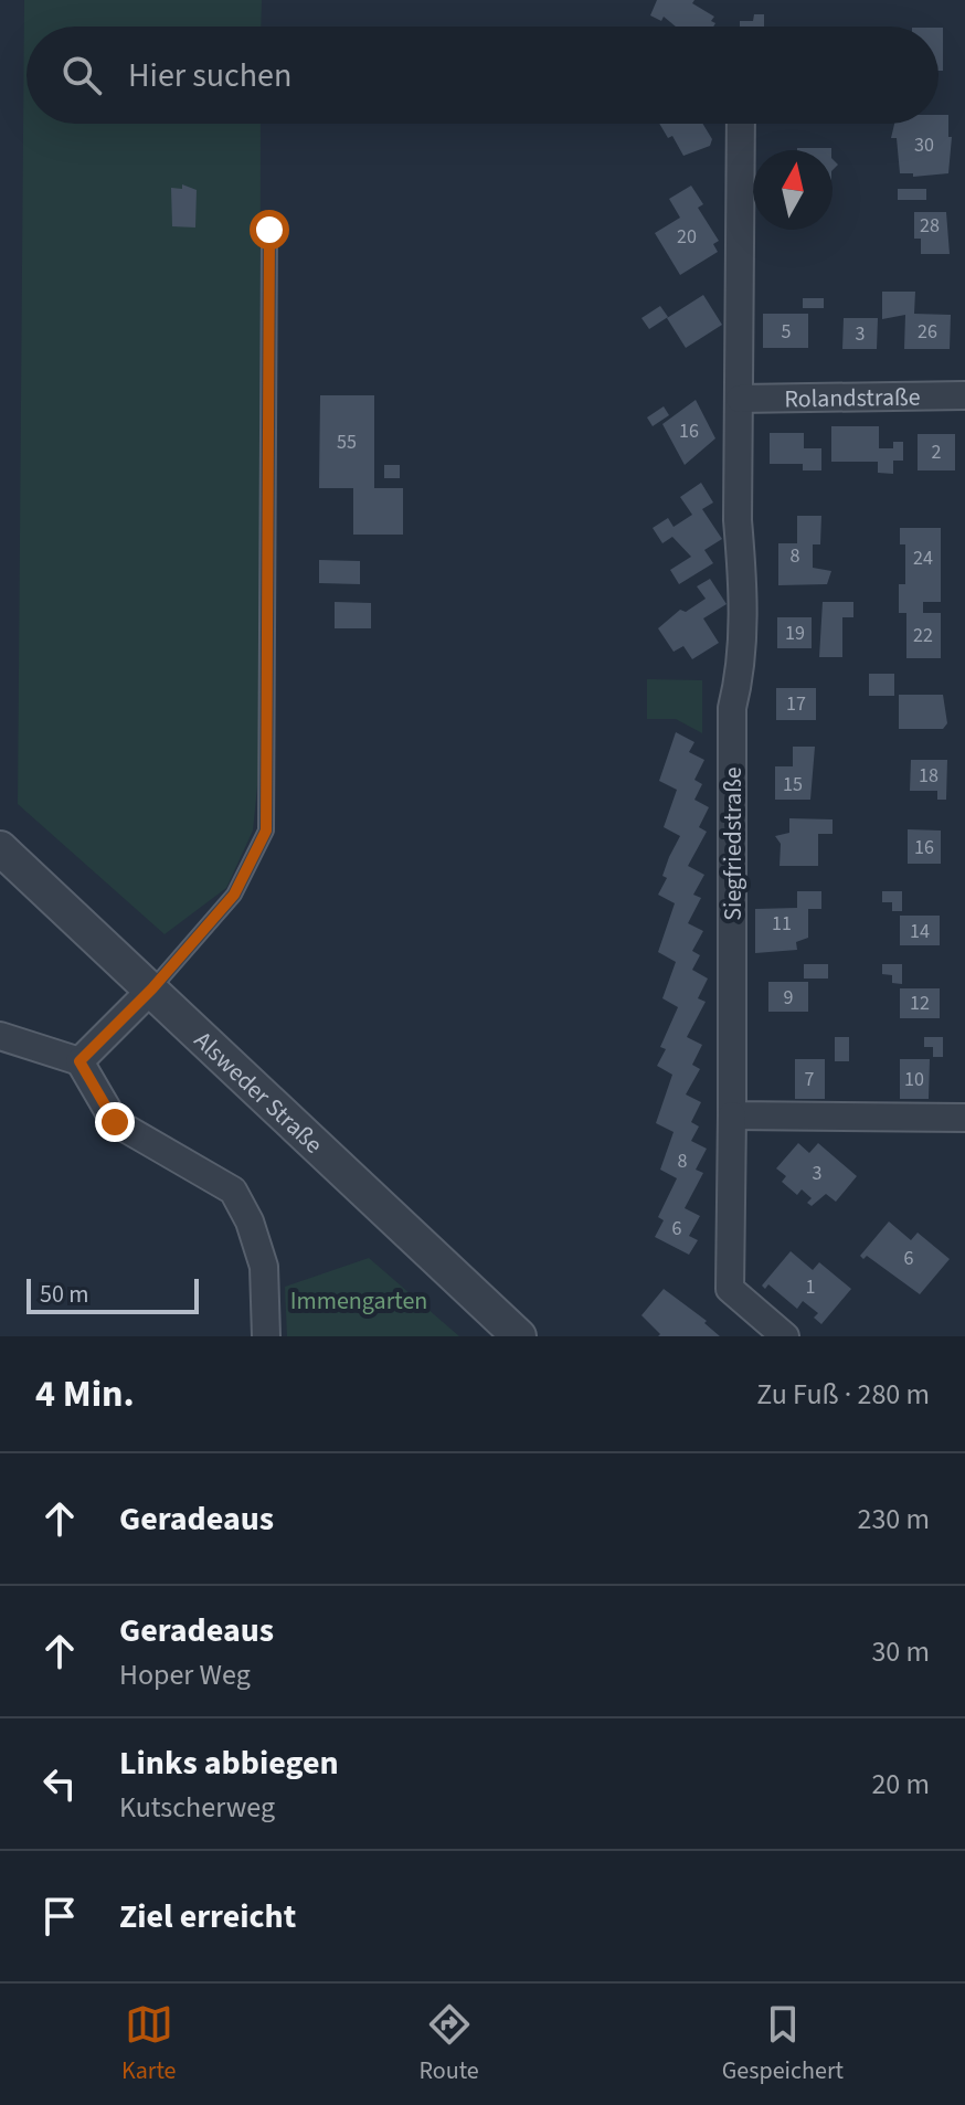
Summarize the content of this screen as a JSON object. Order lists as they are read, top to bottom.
{
  "streets": {
    "street": ["Rolandstraße", "Siegfriedstraße", "Alsweder Straße"]
  },
  "crossings": [
    ["Rolandstraße", "Siegfriedstraße"]
  ],
  "parks": ["Immengarten"],
  "house_numbers": [
    "30",
    "28",
    "20",
    "5",
    "26",
    "3",
    "16",
    "55",
    "2",
    "8",
    "24",
    "19",
    "22",
    "17",
    "18",
    "15",
    "16",
    "11",
    "14",
    "9",
    "12",
    "7",
    "10",
    "8",
    "3",
    "6",
    "6",
    "1"
  ],
  "scale_bar": "50 m",
  "north": "top",
  "page": {
    "search": "Hier suchen",
    "scale": "50 m",
    "heading": ["4 Min.", "Zu Fuß · 280 m"],
    "list": [
      ["Geradeaus", "230 m"],
      ["Geradeaus", "Hoper Weg", "30 m"],
      ["Links abbiegen", "Kutscherweg", "20 m"],
      "Ziel erreicht"
    ],
    "nav": ["Karte", "Route", "Gespeichert"]
  }
}
